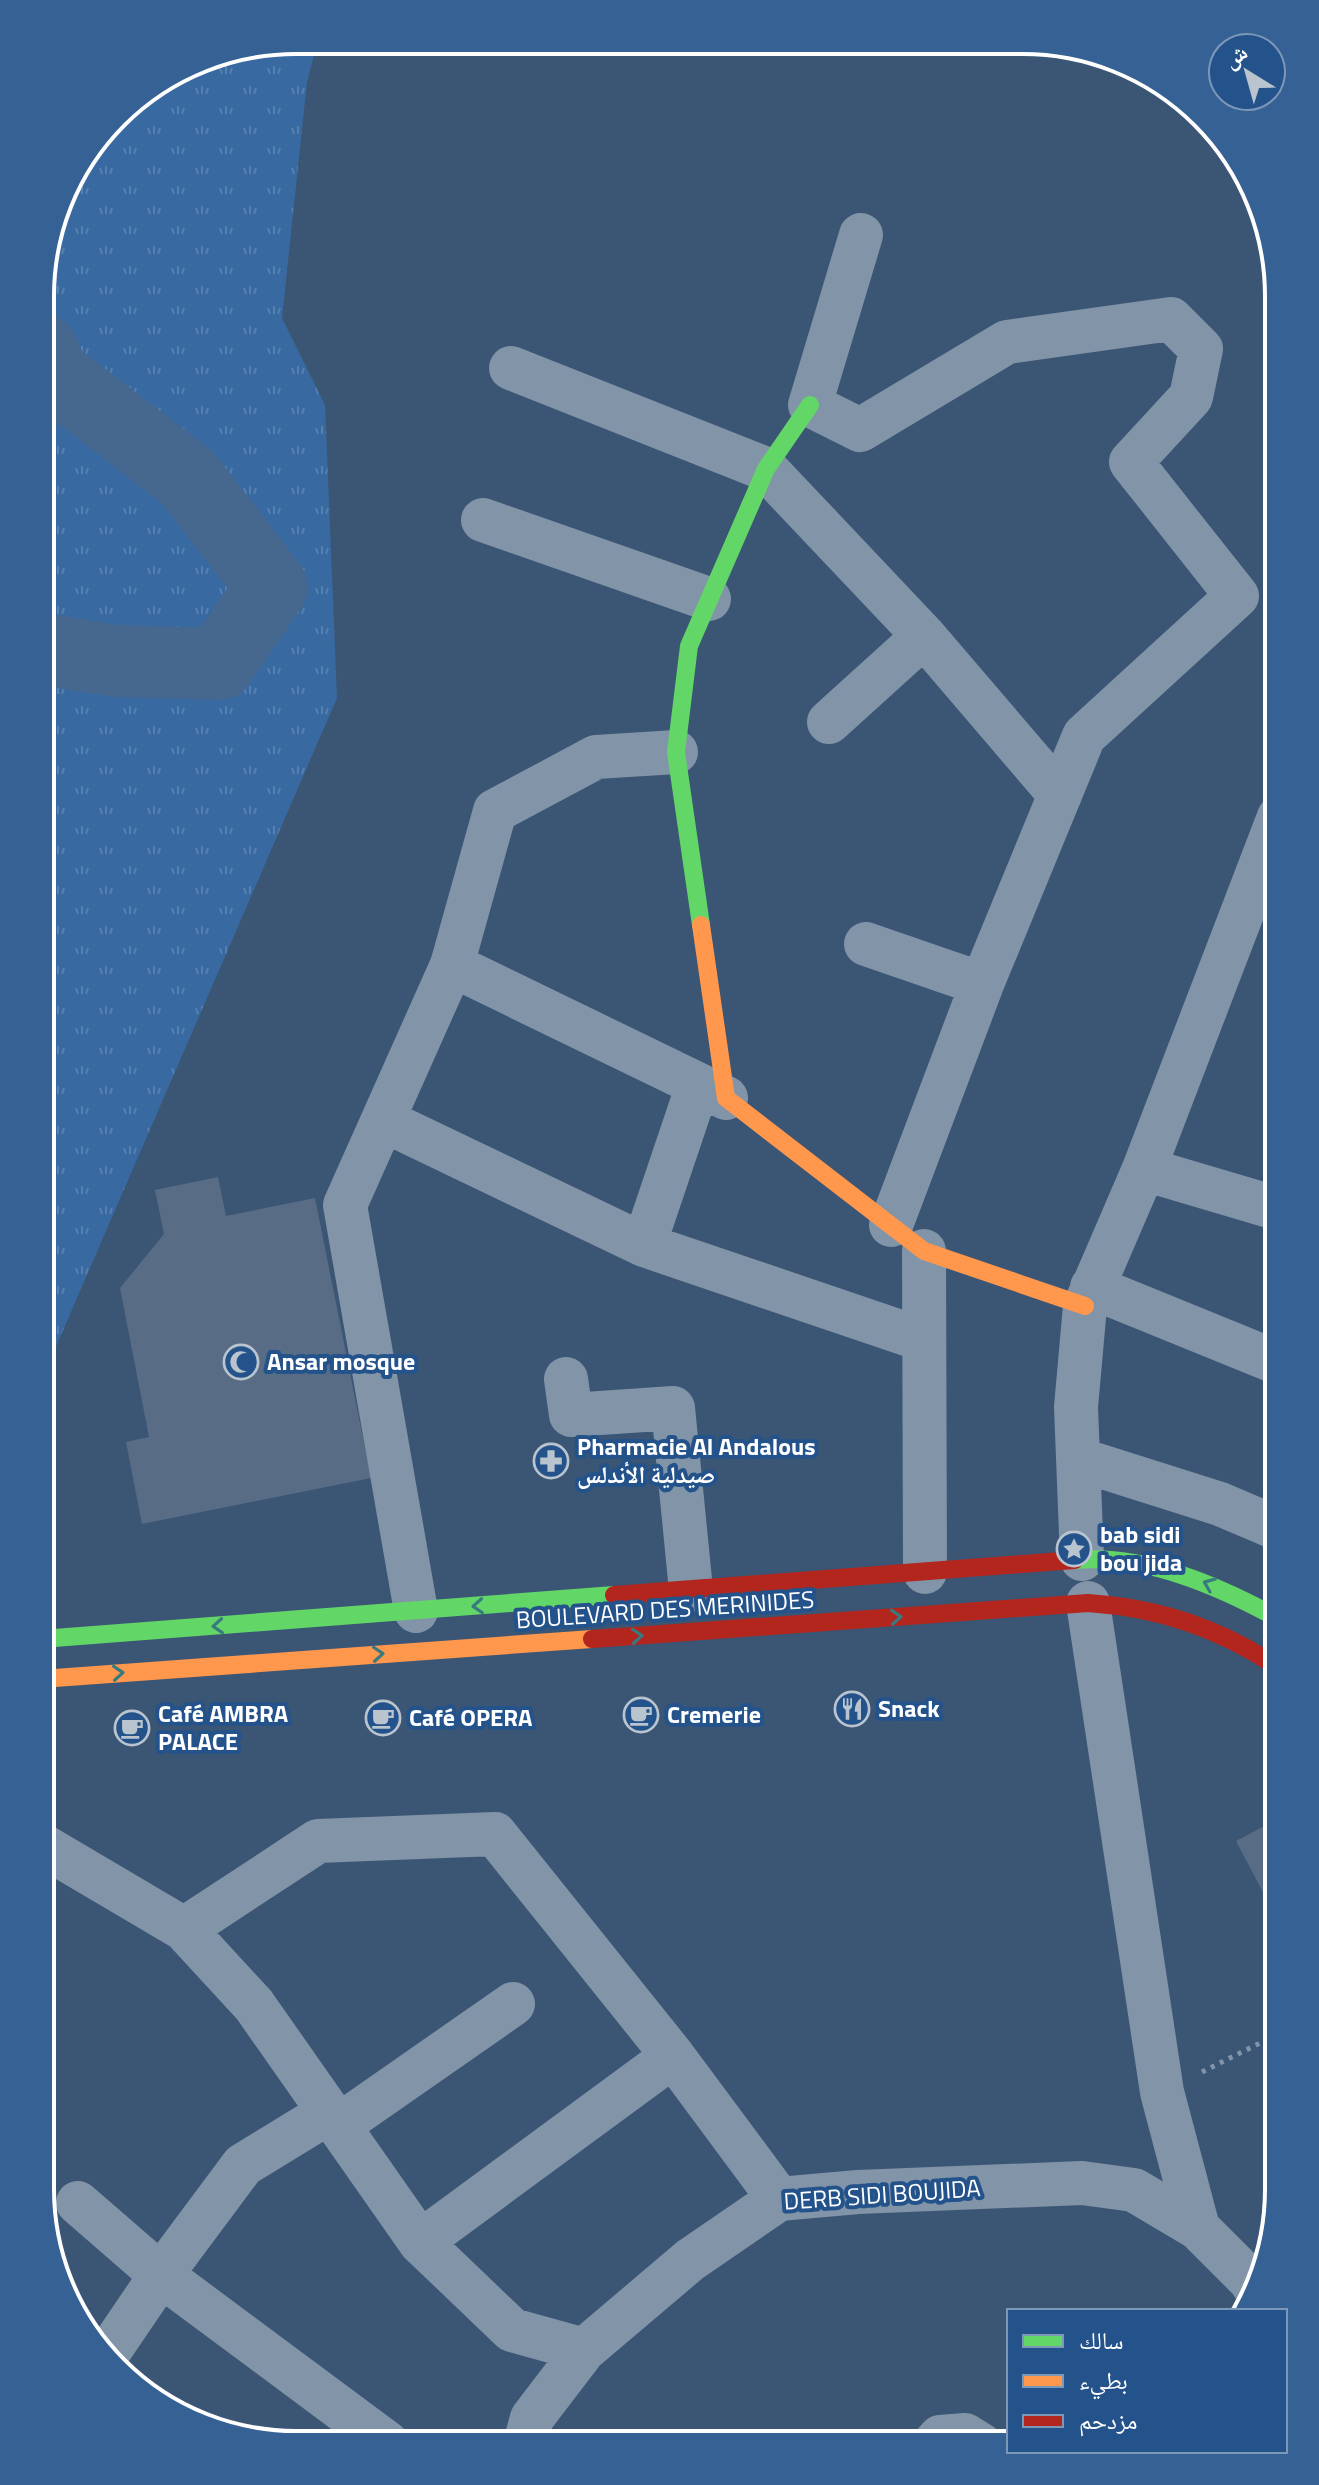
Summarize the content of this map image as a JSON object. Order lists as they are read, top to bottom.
{
  "streets": {
    "main road": ["BOULEVARD DES MERINIDES"],
    "street": ["DERB SIDI BOUJIDA"]
  },
  "places": {
    "mosque": ["Ansar mosque"],
    "pharmacy": ["Pharmacie Al Andalous صيدلية الأندلس"],
    "place": ["bab sidi bou jida"],
    "restaurant": ["Snack"],
    "cafe": ["Cremerie", "Café OPERA", "Café AMBRA PALACE"]
  },
  "legend": ["سالك", "بطيء", "مزدحم"],
  "north": "top left"
}
